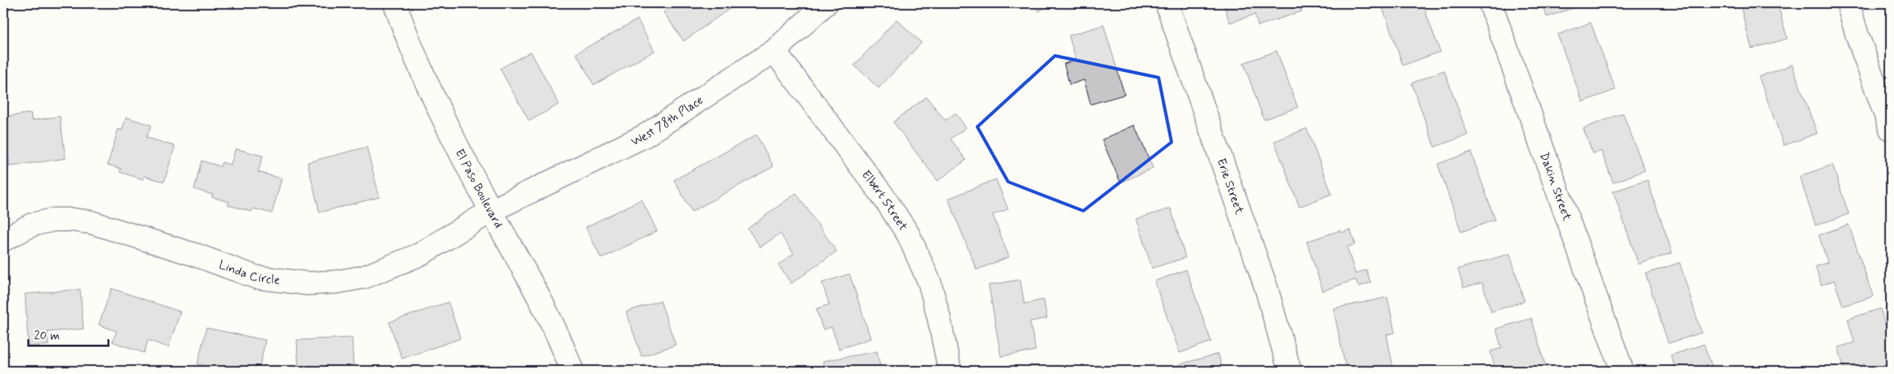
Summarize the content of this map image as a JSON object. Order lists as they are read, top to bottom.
{
  "streets": {
    "street": [
      "West 78th Place",
      "Erie Street",
      "Dakin Street",
      "El Paso Boulevard",
      "Elbert Street",
      "Linda Circle"
    ]
  },
  "crossings": [
    ["West 78th Place", "El Paso Boulevard"],
    ["West 78th Place", "Elbert Street"],
    ["West 78th Place", "Linda Circle"],
    ["El Paso Boulevard", "Linda Circle"]
  ],
  "scale_bar": "20 m"
}
